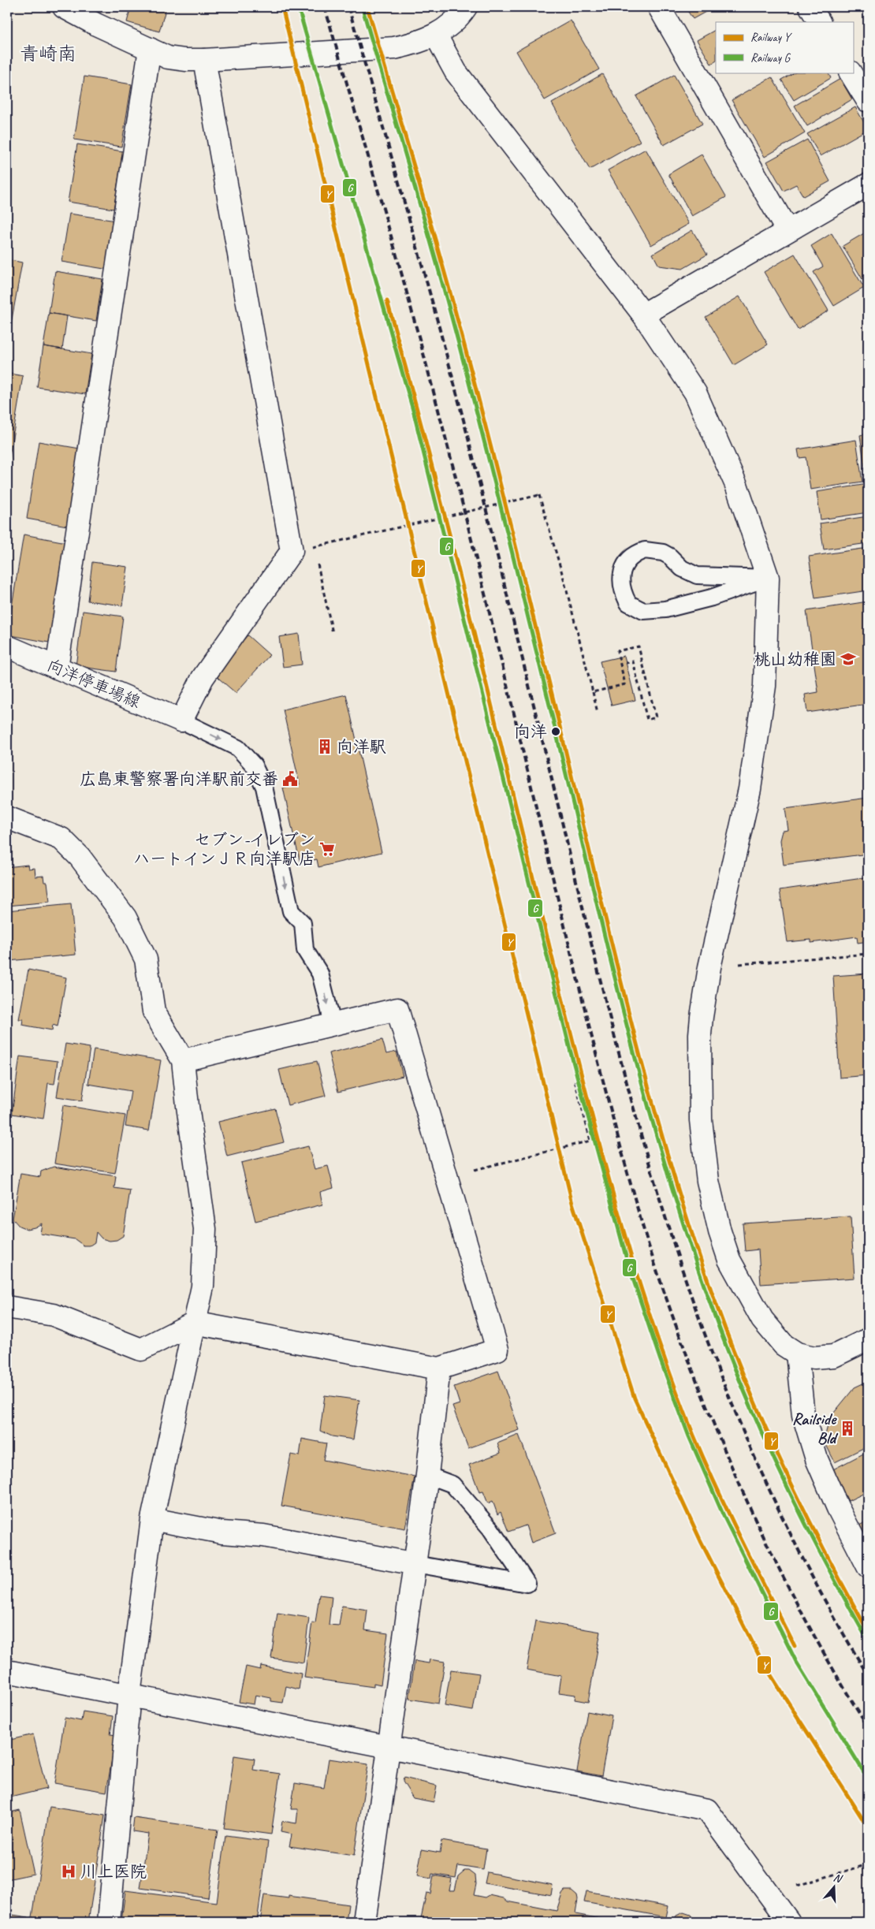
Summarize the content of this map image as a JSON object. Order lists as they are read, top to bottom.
{
  "streets": {
    "street": ["向洋停車場線"]
  },
  "districts": ["青崎南"],
  "places": {
    "school or university": ["桃山幼稚園"],
    "other": ["向洋"],
    "building": ["向洋駅", "Railside Bld"],
    "public building": ["広島東警察署向洋駅前交番"],
    "supermarket": ["セブン-イレブン ハートインＪＲ向洋駅店"],
    "hospital": ["川上医院"]
  },
  "lines": ["rail line Y", "rail line G"],
  "legend": ["Railway Y", "Railway G"],
  "north": "top"
}
